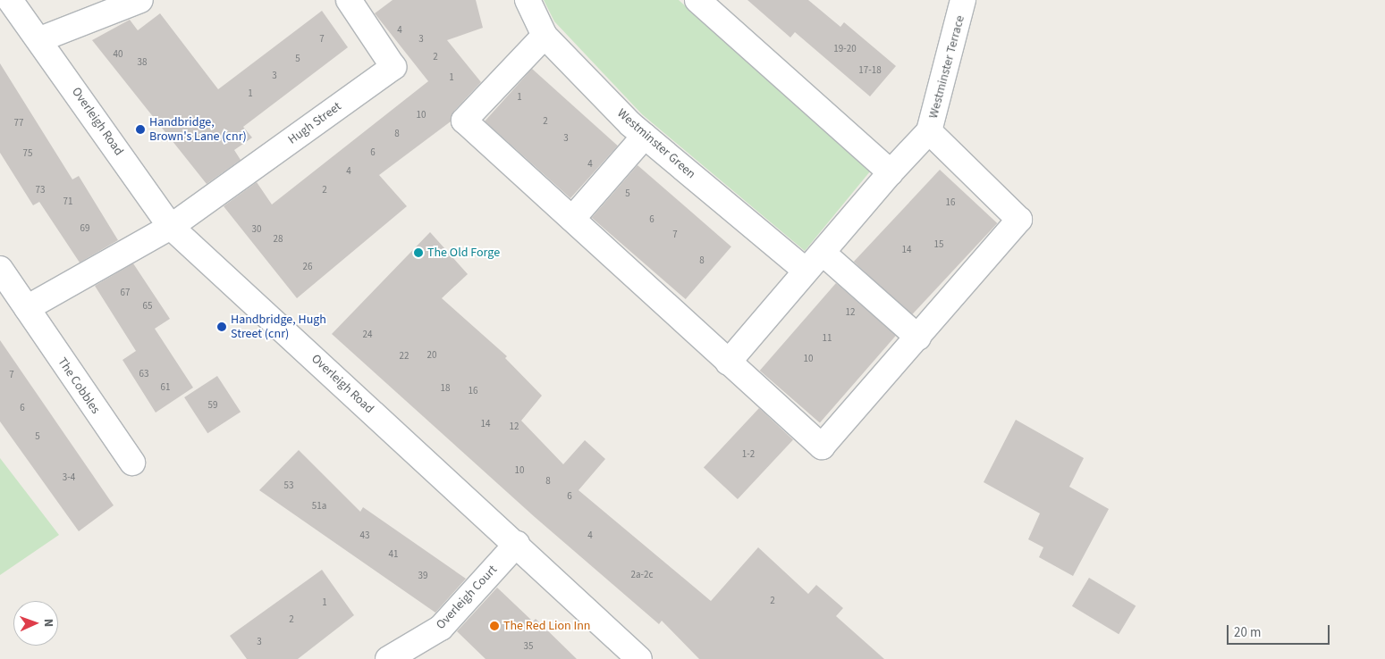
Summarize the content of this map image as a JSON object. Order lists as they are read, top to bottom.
{
  "streets": {
    "street": [
      "Westminster Terrace",
      "Overleigh Road",
      "Hugh Street",
      "Westminster Green",
      "The Cobbles",
      "Overleigh Court"
    ]
  },
  "crossings": [
    ["Overleigh Road", "Hugh Street"],
    ["Overleigh Road", "Overleigh Court"]
  ],
  "places": [
    "Handbridge, Brown's Lane (cnr)",
    "The Old Forge",
    "Handbridge, Hugh Street (cnr)",
    "The Red Lion Inn"
  ],
  "house_numbers": [
    "4",
    "7",
    "3",
    "19-20",
    "40",
    "2",
    "5",
    "38",
    "17-18",
    "3",
    "1",
    "1",
    "1",
    "10",
    "2",
    "77",
    "8",
    "3",
    "6",
    "75",
    "4",
    "4",
    "73",
    "2",
    "5",
    "71",
    "16",
    "6",
    "69",
    "30",
    "7",
    "28",
    "15",
    "14",
    "8",
    "26",
    "67",
    "65",
    "12",
    "24",
    "11",
    "20",
    "22",
    "10",
    "63",
    "7",
    "61",
    "18",
    "16",
    "59",
    "6",
    "14",
    "12",
    "5",
    "1-2",
    "10",
    "3-4",
    "8",
    "53",
    "6",
    "51a",
    "43",
    "4",
    "41",
    "2a-2c",
    "39",
    "2",
    "1",
    "2",
    "3",
    "35"
  ],
  "scale_bar": "20 m",
  "north": "right"
}
